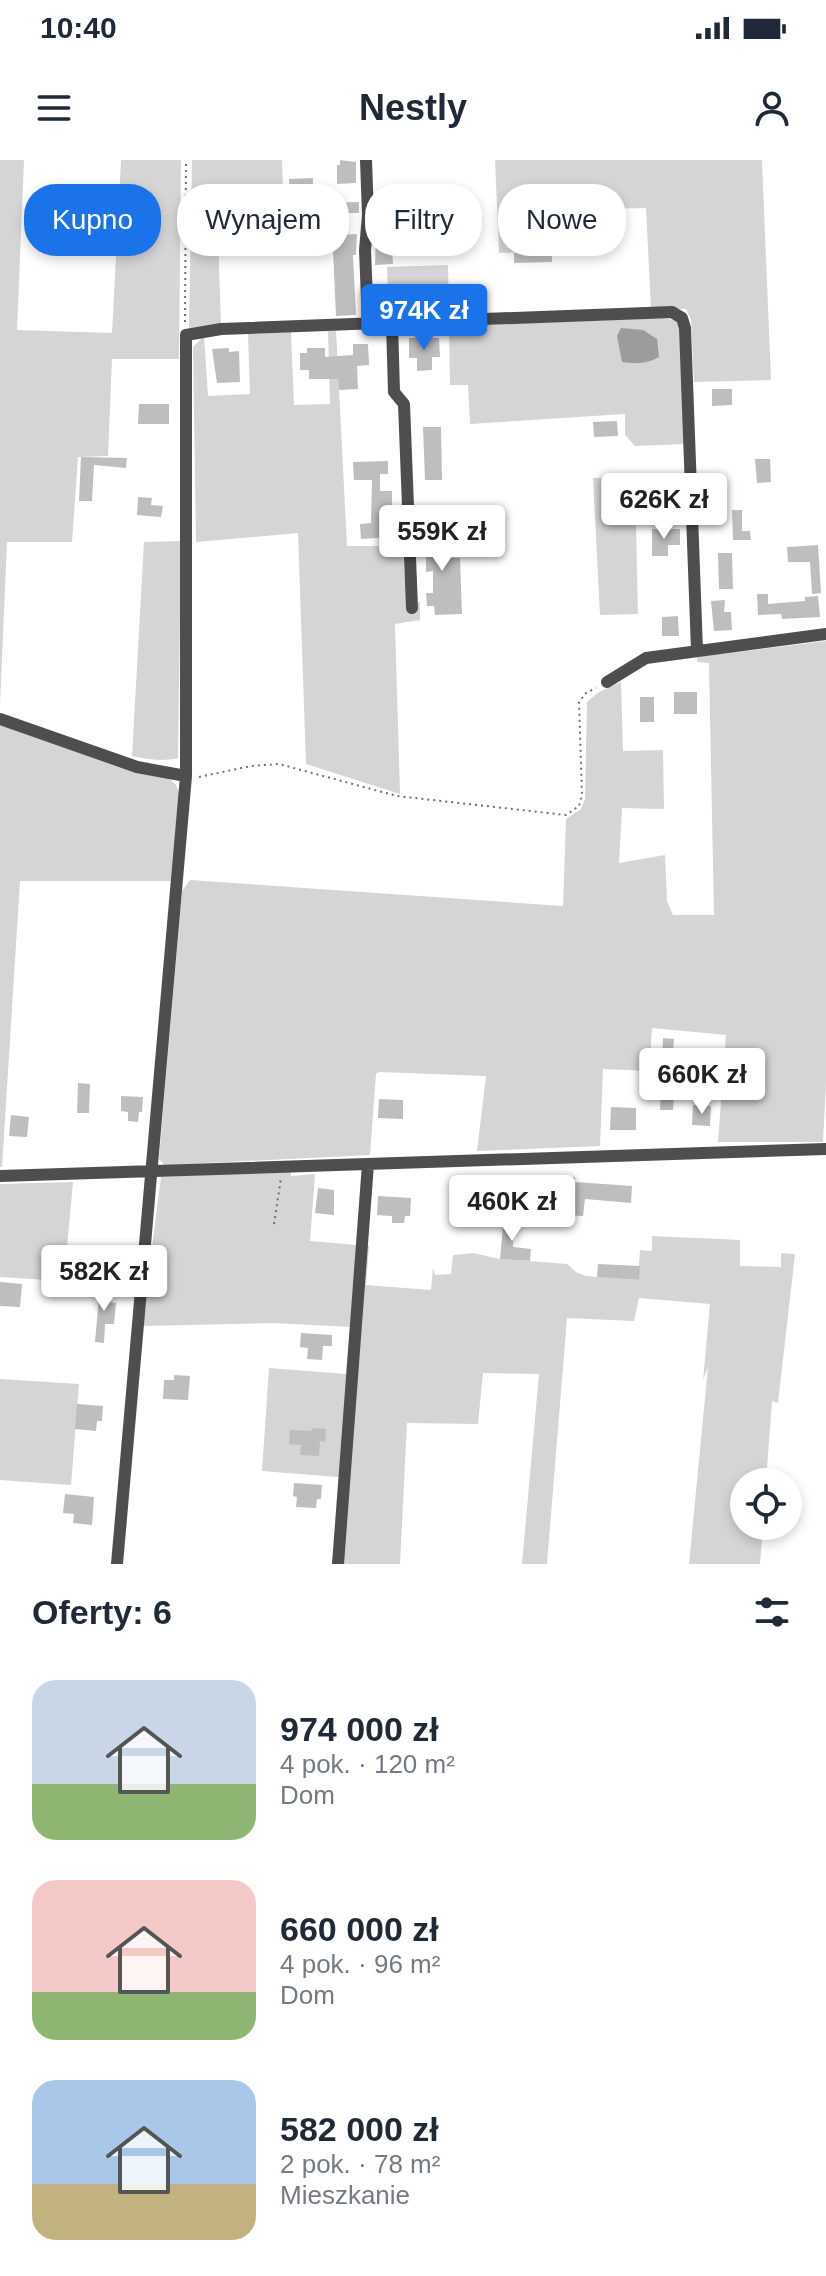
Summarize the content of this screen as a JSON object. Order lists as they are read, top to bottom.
{
  "page": {
    "status": "10:40",
    "header": "Nestly",
    "chip": [
      "Kupno",
      "Wynajem",
      "Filtry",
      "Nowe"
    ],
    "price": [
      "974K zł",
      "626K zł",
      "559K zł",
      "660K zł",
      "460K zł",
      "582K zł"
    ],
    "heading": "Oferty: 6",
    "list": [
      {
        "name": "974 000 zł",
        "note": "4 pok. · 120 m² · Dom"
      },
      {
        "name": "660 000 zł",
        "note": "4 pok. · 96 m² · Dom"
      },
      {
        "name": "582 000 zł",
        "note": "2 pok. · 78 m² · Mieszkanie"
      }
    ]
  }
}
